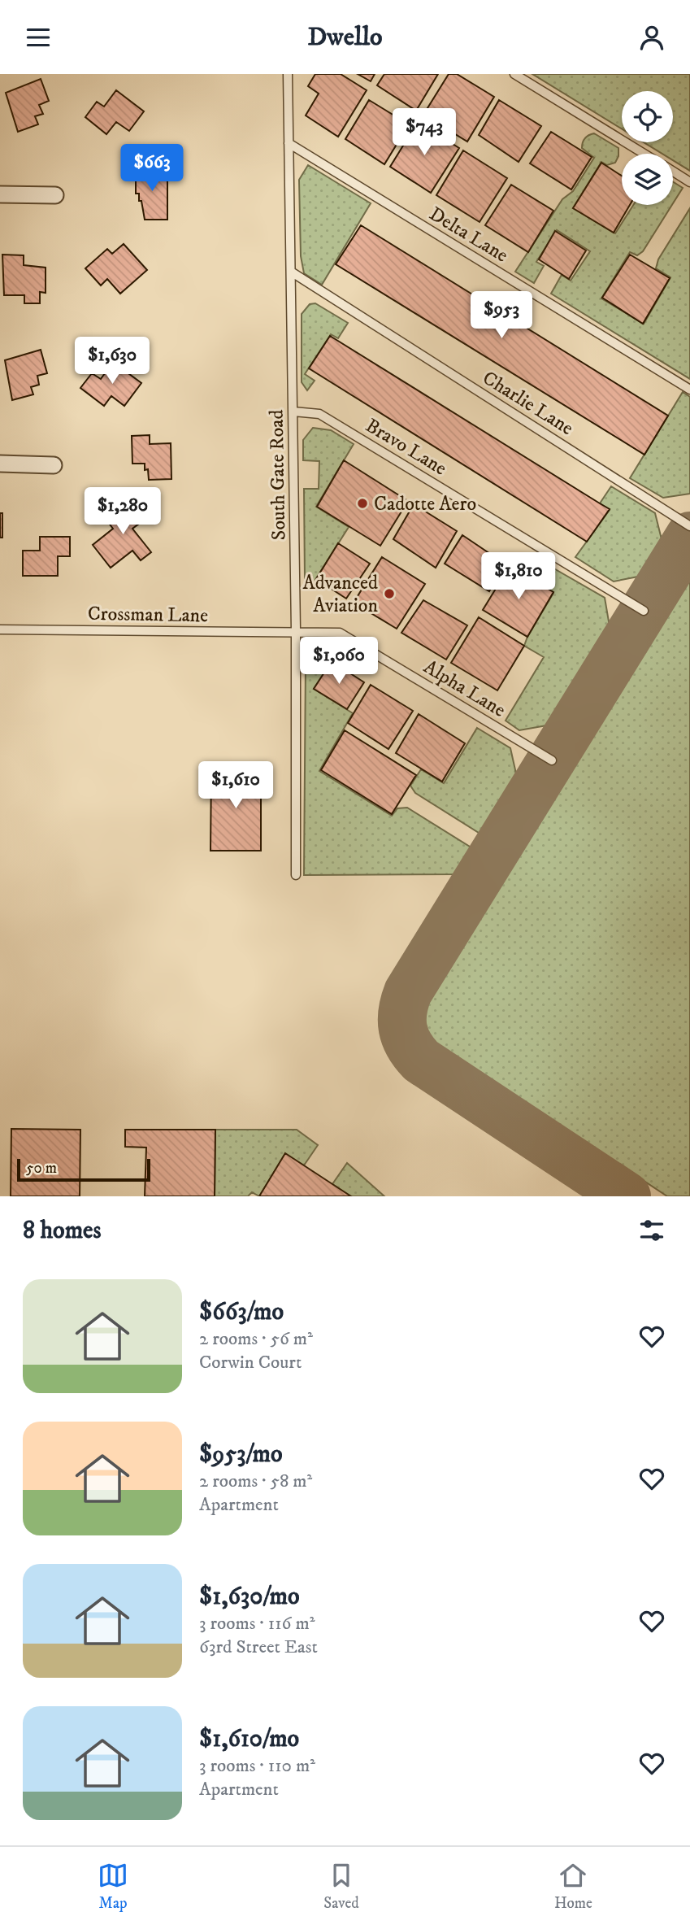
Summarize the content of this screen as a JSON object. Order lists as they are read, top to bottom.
{
  "streets": {
    "lane": [
      "Delta Lane",
      "Charlie Lane",
      "Bravo Lane",
      "South Gate Road",
      "Crossman Lane",
      "Alpha Lane"
    ]
  },
  "crossings": [
    ["Delta Lane", "South Gate Road"],
    ["Charlie Lane", "South Gate Road"],
    ["Bravo Lane", "South Gate Road"],
    ["South Gate Road", "Crossman Lane"],
    ["South Gate Road", "Alpha Lane"],
    ["Crossman Lane", "Alpha Lane"]
  ],
  "places": ["Cadotte Aero", "Advanced Aviation"],
  "scale_bar": "50 m",
  "page": {
    "header": "Dwello",
    "price": [
      "$743",
      "$663",
      "$953",
      "$1,630",
      "$1,280",
      "$1,810",
      "$1,060",
      "$1,610"
    ],
    "scale": "50 m",
    "heading": "8 homes",
    "list": [
      {
        "name": "$663/mo",
        "note": "2 rooms · 56 m² · Corwin Court"
      },
      {
        "name": "$953/mo",
        "note": "2 rooms · 58 m² · Apartment"
      },
      {
        "name": "$1,630/mo",
        "note": "3 rooms · 116 m² · 63rd Street East"
      },
      {
        "name": "$1,610/mo",
        "note": "3 rooms · 110 m² · Apartment"
      }
    ],
    "tabs": ["Map", "Saved", "Home"]
  }
}
